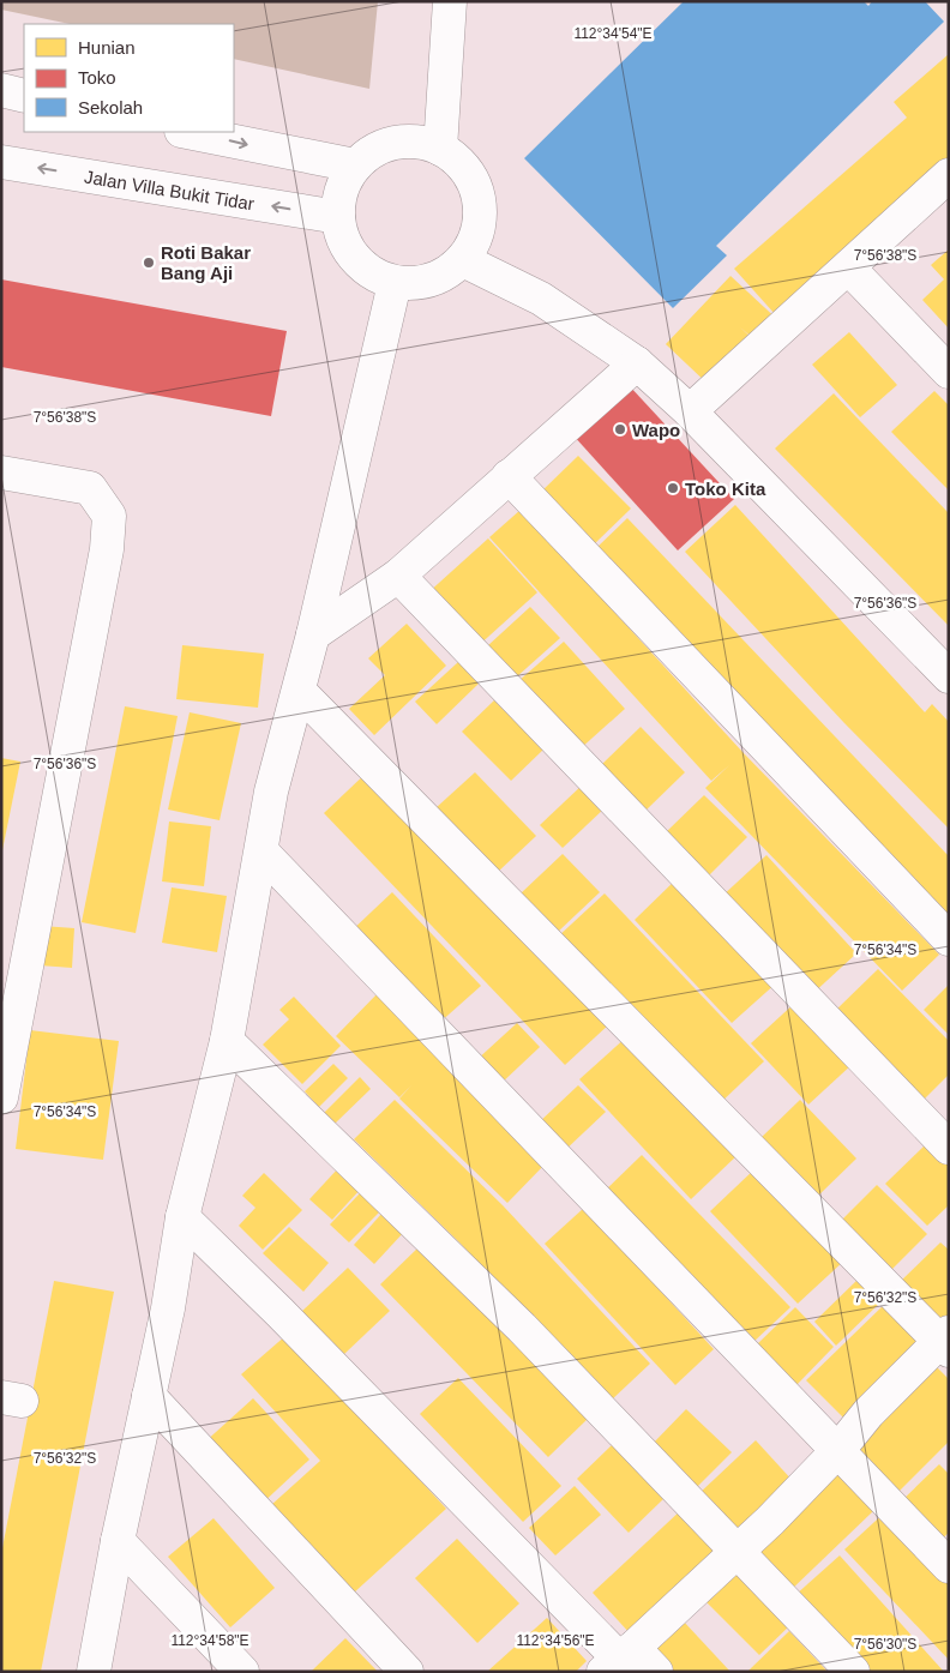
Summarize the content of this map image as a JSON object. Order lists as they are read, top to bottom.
{
  "streets": {
    "street": ["Jalan Villa Bukit Tidar"]
  },
  "places": ["Roti Bakar Bang Aji", "Wapo", "Toko Kita"],
  "legend": ["Hunian", "Toko", "Sekolah"],
  "coordinates": [
    "112°34'54\"E",
    "7°56'38\"S",
    "7°56'36\"S",
    "7°56'34\"S",
    "7°56'32\"S",
    "112°34'58\"E",
    "112°34'56\"E",
    "7°56'30\"S"
  ]
}
